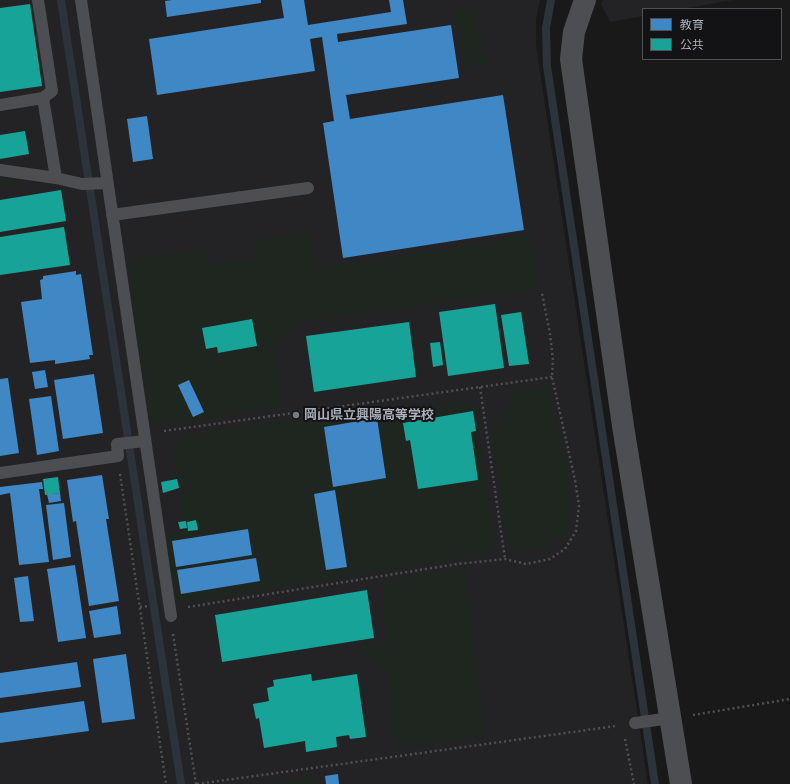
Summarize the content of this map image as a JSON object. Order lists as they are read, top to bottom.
{
  "places": ["岡山県立興陽高等学校"],
  "legend": ["教育", "公共"]
}
